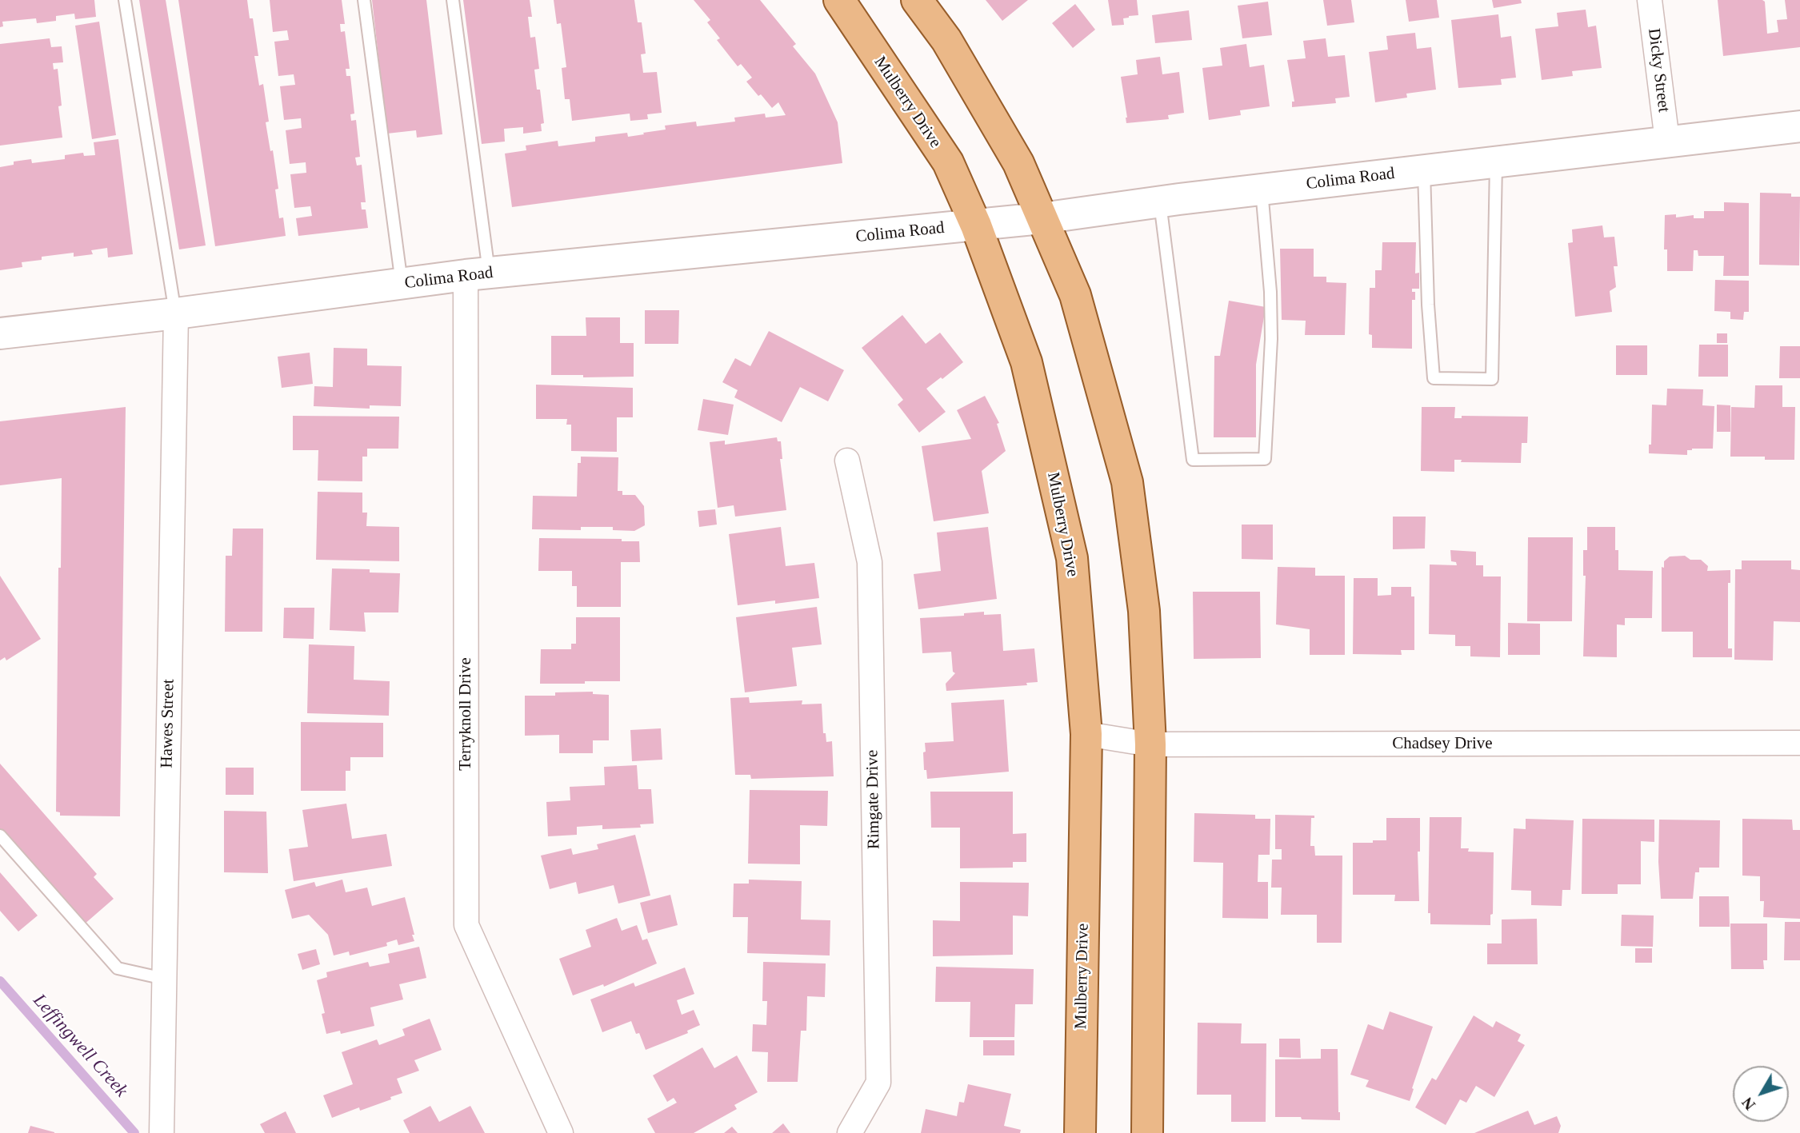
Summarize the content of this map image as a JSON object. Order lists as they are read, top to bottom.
{
  "streets": {
    "main road": ["Mulberry Drive", "Colima Road"],
    "street": [
      "Dicky Street",
      "Terryknoll Drive",
      "Hawes Street",
      "Chadsey Drive",
      "Rimgate Drive"
    ]
  },
  "crossings": [
    ["Dicky Street", "Colima Road"],
    ["Mulberry Drive", "Colima Road"],
    ["Mulberry Drive", "Chadsey Drive"],
    ["Colima Road", "Terryknoll Drive"],
    ["Colima Road", "Hawes Street"]
  ],
  "water": ["Leffingwell Creek"],
  "north": "bottom left"
}
